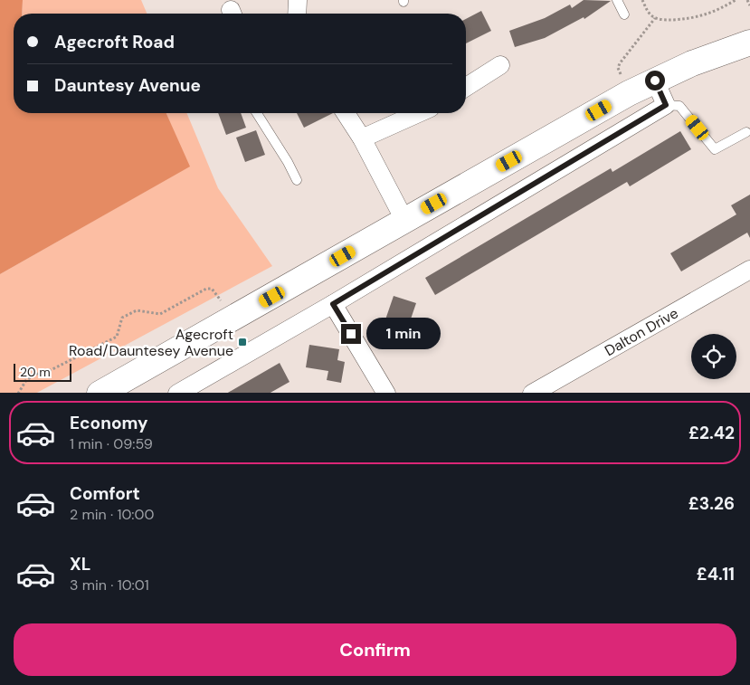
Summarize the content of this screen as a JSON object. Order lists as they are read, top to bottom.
{
  "streets": {
    "street": ["Dalton Drive"]
  },
  "places": {
    "transit": ["Agecroft Road/Dauntesey Avenue"]
  },
  "scale_bar": "20 m",
  "page": {
    "banner": ["Agecroft Road", "Dauntesy Avenue"],
    "bubble": "1 min",
    "scale": "20 m",
    "list": [
      {
        "name": "Economy",
        "note": "1 min · 09:59",
        "value": "£2.42"
      },
      {
        "name": "Comfort",
        "note": "2 min · 10:00",
        "value": "£3.26"
      },
      {
        "name": "XL",
        "note": "3 min · 10:01",
        "value": "£4.11"
      }
    ],
    "buttons": "Confirm"
  }
}
